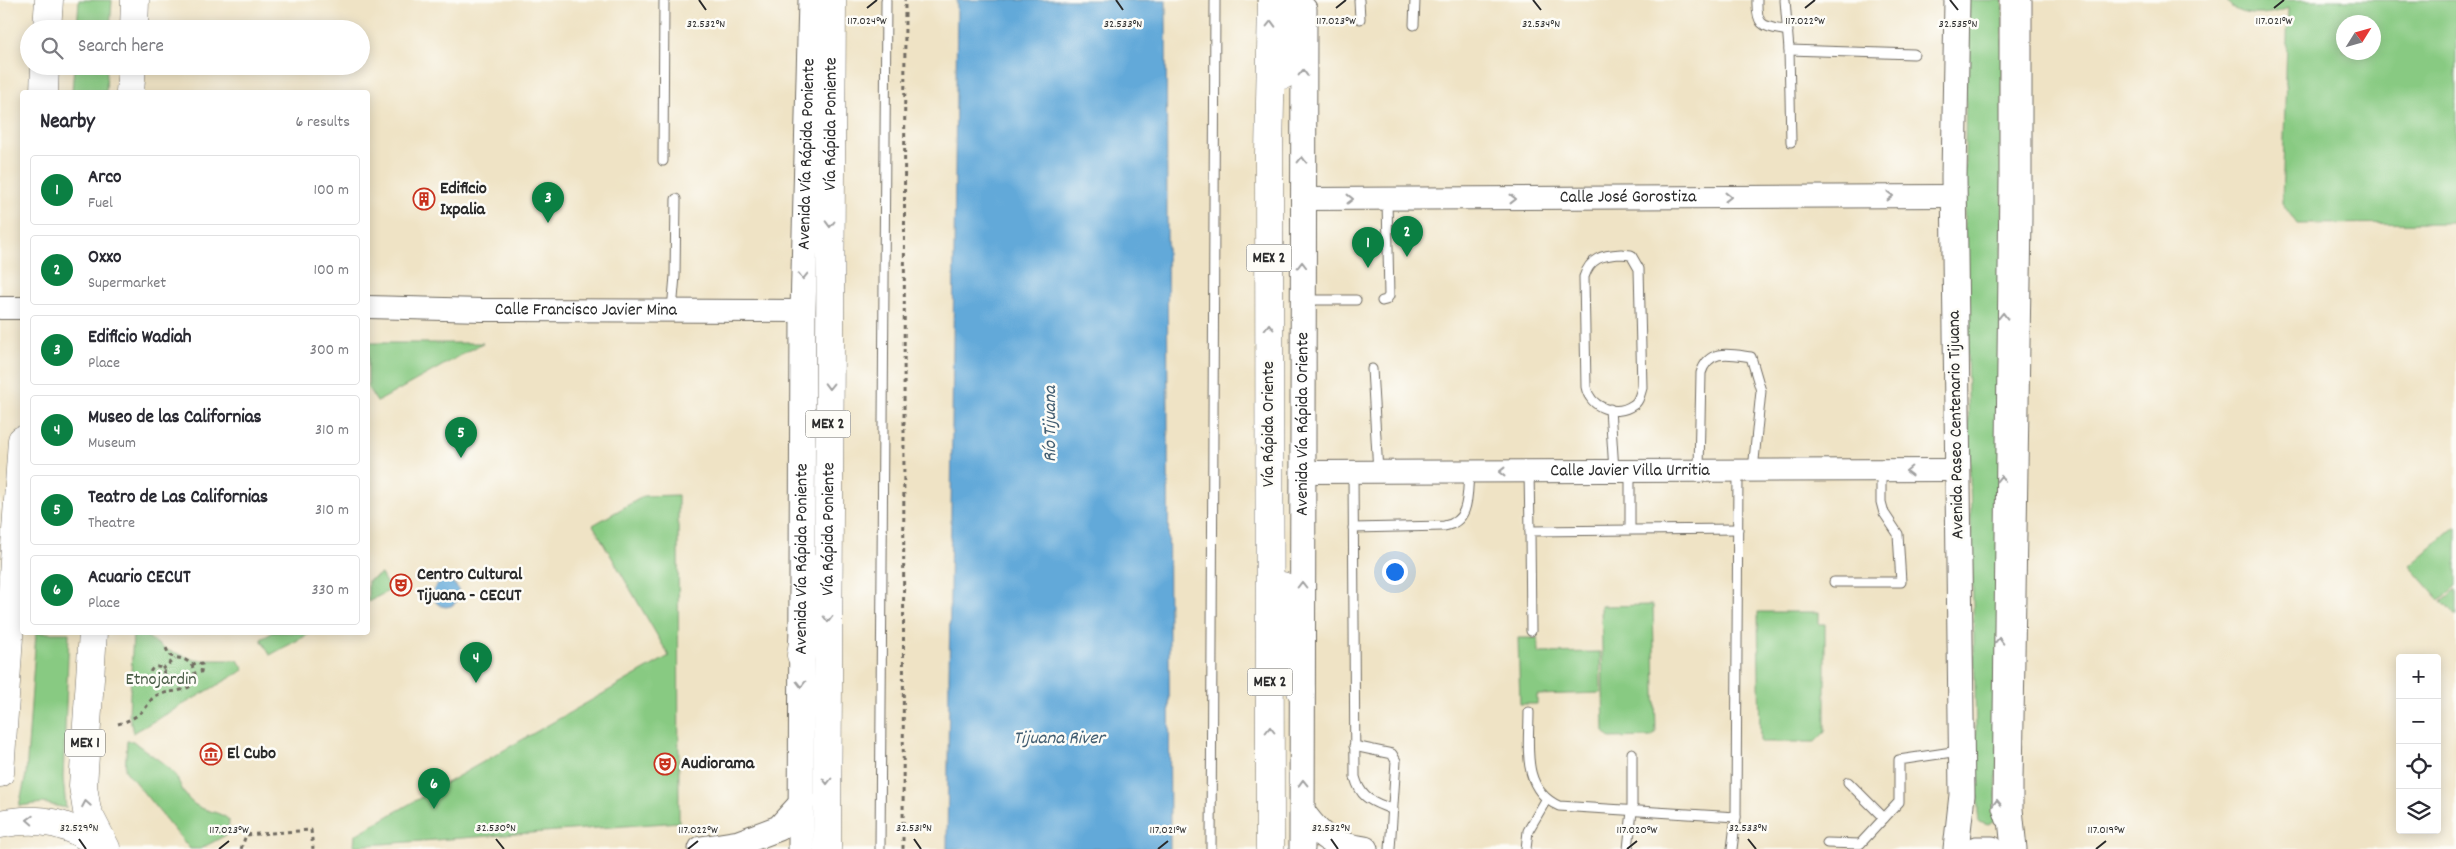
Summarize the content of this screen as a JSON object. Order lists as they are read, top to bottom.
{
  "streets": {
    "main road": [
      "Vía Rápida Poniente",
      "Avenida Vía Rápida Poniente",
      "MEX 2",
      "Vía Rápida Oriente",
      "Avenida Vía Rápida Oriente",
      "Avenida Paseo Centenario Tijuana",
      "MEX 1"
    ],
    "street": ["Calle José Gorostiza", "Calle Francisco Javier Mina", "Calle Javier Villa Urritia"]
  },
  "crossings": [
    ["Avenida Vía Rápida Poniente", "Calle Francisco Javier Mina"],
    ["Calle José Gorostiza", "Avenida Vía Rápida Oriente"],
    ["Calle José Gorostiza", "Avenida Paseo Centenario Tijuana"],
    ["Avenida Vía Rápida Oriente", "Calle Javier Villa Urritia"],
    ["Avenida Paseo Centenario Tijuana", "Calle Javier Villa Urritia"]
  ],
  "one_way": ["Vía Rápida Poniente", "Avenida Vía Rápida Poniente", "Calle José Gorostiza"],
  "water": ["Río Tijuana", "Tijuana River"],
  "parks": ["Etnojardin"],
  "places": {
    "building": ["Edificio Ixpalia"],
    "theatre": ["Centro Cultural Tijuana - CECUT", "Audiorama"],
    "museum": ["El Cubo"]
  },
  "north": "top right",
  "page": {
    "search": "Search here",
    "heading": ["Nearby", "6 results"],
    "list": [
      {
        "mark": "1",
        "name": "Arco",
        "note": "Fuel",
        "value": "100 m"
      },
      {
        "mark": "2",
        "name": "Oxxo",
        "note": "Supermarket",
        "value": "100 m"
      },
      {
        "mark": "3",
        "name": "Edificio Wadiah",
        "note": "Place",
        "value": "300 m"
      },
      {
        "mark": "4",
        "name": "Museo de las Californias",
        "note": "Museum",
        "value": "310 m"
      },
      {
        "mark": "5",
        "name": "Teatro de Las Californias",
        "note": "Theatre",
        "value": "310 m"
      },
      {
        "mark": "6",
        "name": "Acuario CECUT",
        "note": "Place",
        "value": "330 m"
      }
    ],
    "pins": [
      "3",
      "2",
      "1",
      "5",
      "4",
      "6"
    ],
    "map_buttons": ["+", "−"]
  },
  "coordinates": [
    "117.024°W",
    "117.023°W",
    "117.022°W",
    "117.021°W",
    "32.532°N",
    "32.533°N",
    "32.534°N",
    "32.535°N",
    "32.529°N",
    "32.530°N",
    "32.531°N",
    "117.020°W",
    "117.019°W"
  ]
}
